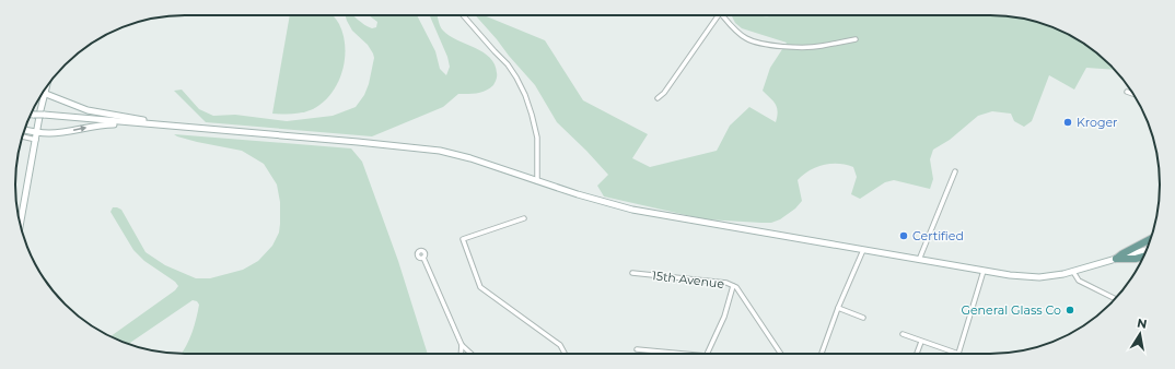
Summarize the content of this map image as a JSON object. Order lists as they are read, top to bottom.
{
  "streets": {
    "street": ["15th Avenue"]
  },
  "places": ["Kroger", "Certified", "General Glass Co"],
  "north": "top"
}
